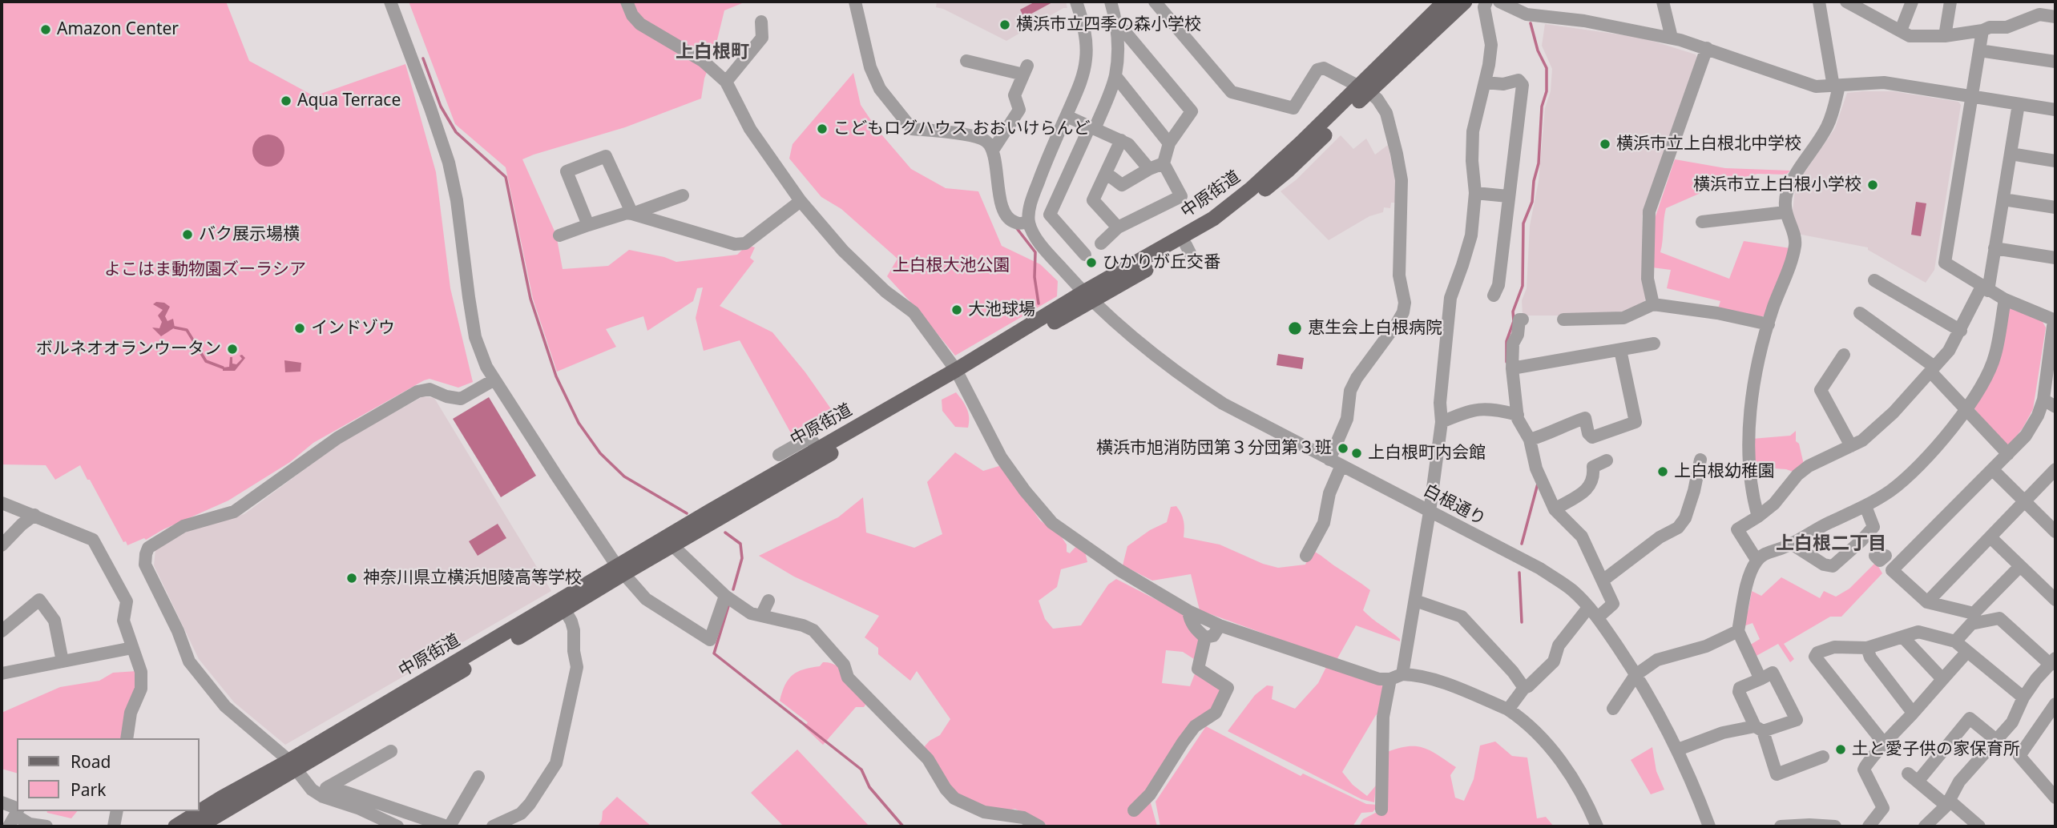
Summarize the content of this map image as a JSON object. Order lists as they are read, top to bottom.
{
  "streets": {
    "main road": ["中原街道"],
    "street": ["白根通り"]
  },
  "crossings": [
    ["中原街道", "白根通り"]
  ],
  "districts": ["上白根町", "上白根二丁目"],
  "parks": ["上白根大池公園", "よこはま動物園ズーラシア"],
  "places": [
    "横浜市立四季の森小学校",
    "Amazon Center",
    "Aqua Terrace",
    "こどもログハウス おおいけらんど",
    "横浜市立上白根北中学校",
    "横浜市立上白根小学校",
    "バク展示場横",
    "ひかりが丘交番",
    "大池球場",
    "インドゾウ",
    "恵生会上白根病院",
    "ボルネオオランウータン",
    "横浜市旭消防団第３分団第３班",
    "上白根町内会館",
    "上白根幼稚園",
    "神奈川県立横浜旭陵高等学校",
    "土と愛子供の家保育所"
  ],
  "legend": ["Road", "Park"]
}
